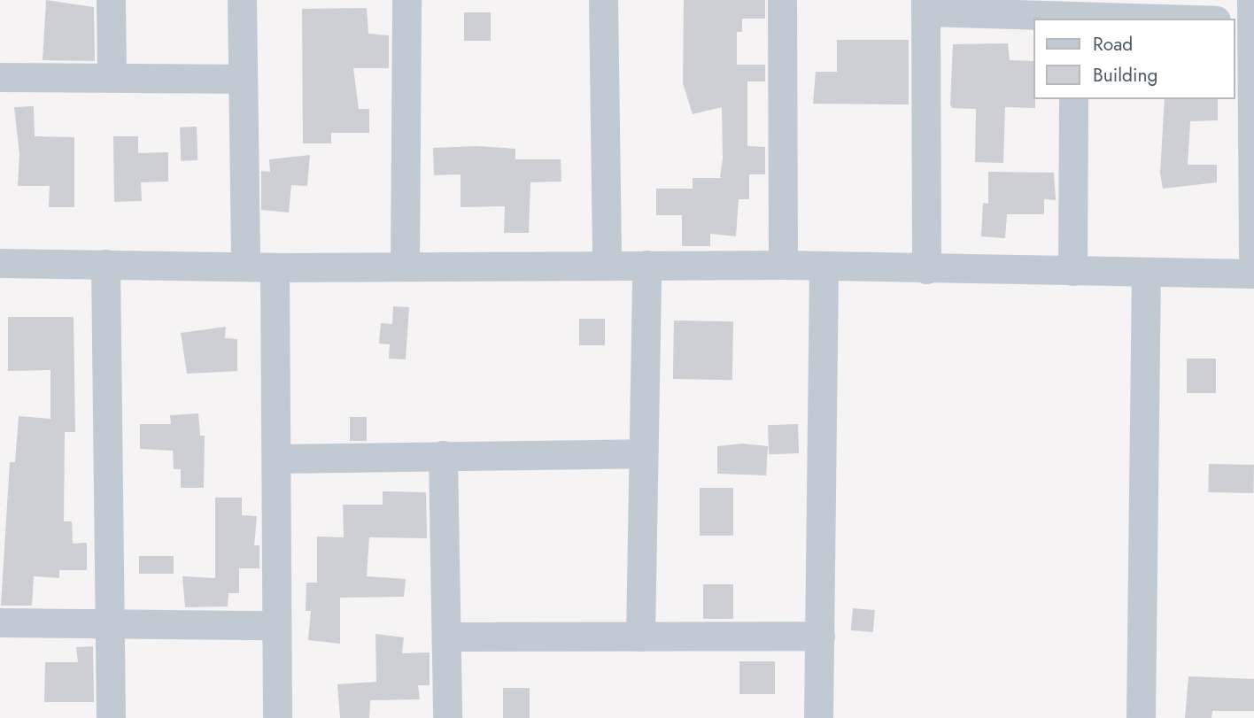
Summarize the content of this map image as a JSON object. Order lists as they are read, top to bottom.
{
  "legend": ["Road", "Building"]
}
